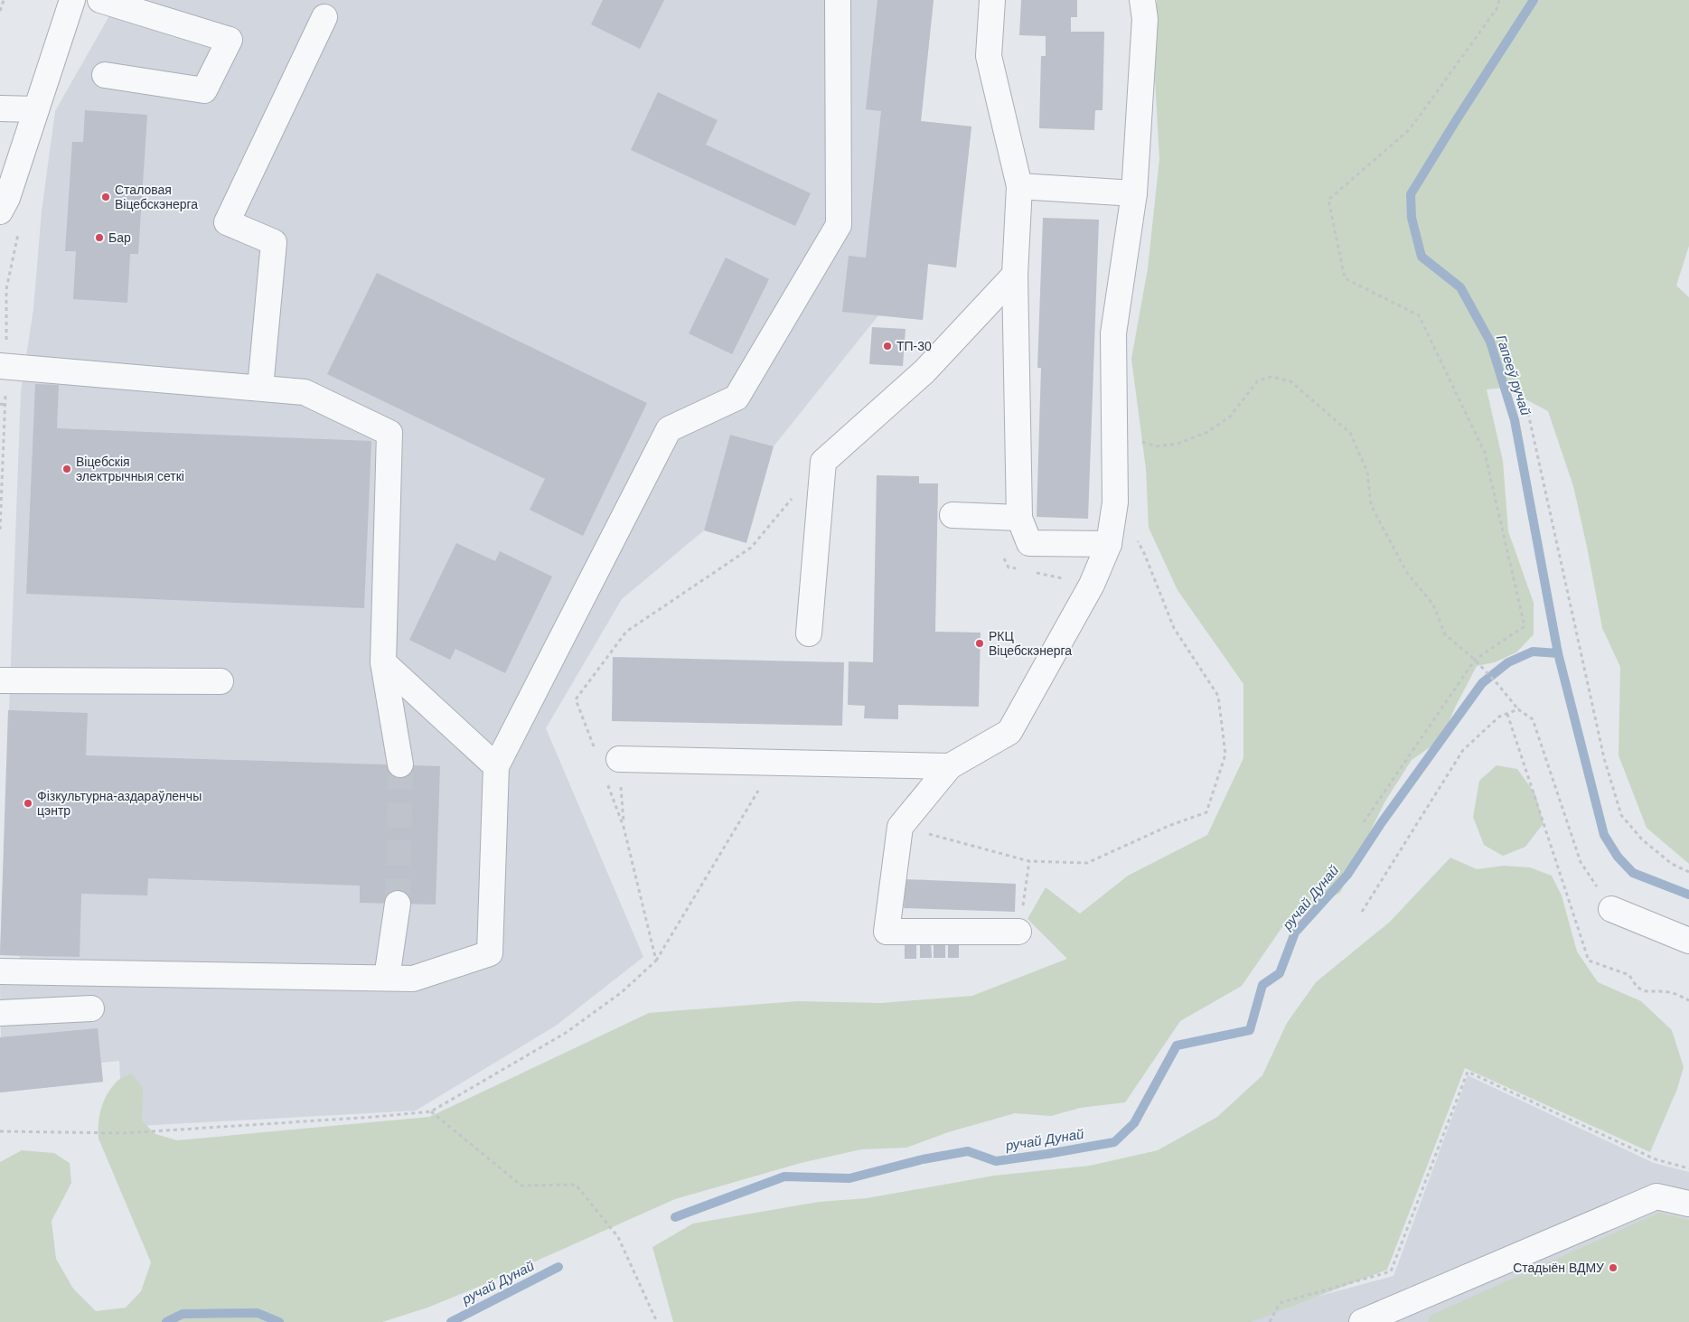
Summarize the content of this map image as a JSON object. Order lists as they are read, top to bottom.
{
  "water": ["Гапееў ручай", "ручай Дунай"],
  "places": [
    "Сталовая Віцебскэнерга",
    "Бар",
    "ТП-30",
    "Віцебскія электрычныя сеткі",
    "РКЦ Віцебскэнерга",
    "Фізкультурна-аздараўленчы цэнтр",
    "Стадыён ВДМУ"
  ]
}
